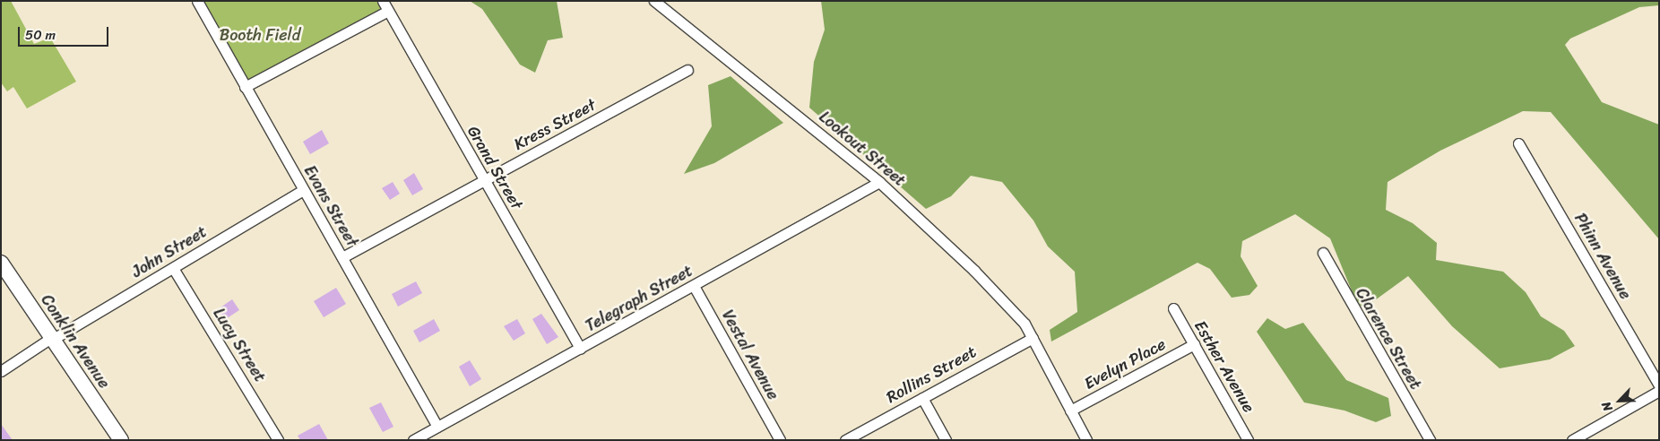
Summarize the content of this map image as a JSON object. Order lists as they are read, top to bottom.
{
  "streets": {
    "main road": ["Conklin Avenue"],
    "street": [
      "Kress Street",
      "Lookout Street",
      "Grand Street",
      "Evans Street",
      "John Street",
      "Phinn Avenue",
      "Telegraph Street",
      "Clarence Street",
      "Lucy Street",
      "Vestal Avenue",
      "Evelyn Place",
      "Esther Avenue",
      "Rollins Street"
    ]
  },
  "crossings": [
    ["Kress Street", "Grand Street"],
    ["Kress Street", "Evans Street"],
    ["Lookout Street", "Telegraph Street"],
    ["Lookout Street", "Evelyn Place"],
    ["Lookout Street", "Rollins Street"],
    ["Grand Street", "Telegraph Street"],
    ["Evans Street", "John Street"],
    ["Evans Street", "Telegraph Street"],
    ["John Street", "Conklin Avenue"],
    ["John Street", "Lucy Street"],
    ["Telegraph Street", "Vestal Avenue"],
    ["Evelyn Place", "Esther Avenue"]
  ],
  "parks": ["Booth Field"],
  "scale_bar": "50 m",
  "north": "bottom left"
}
